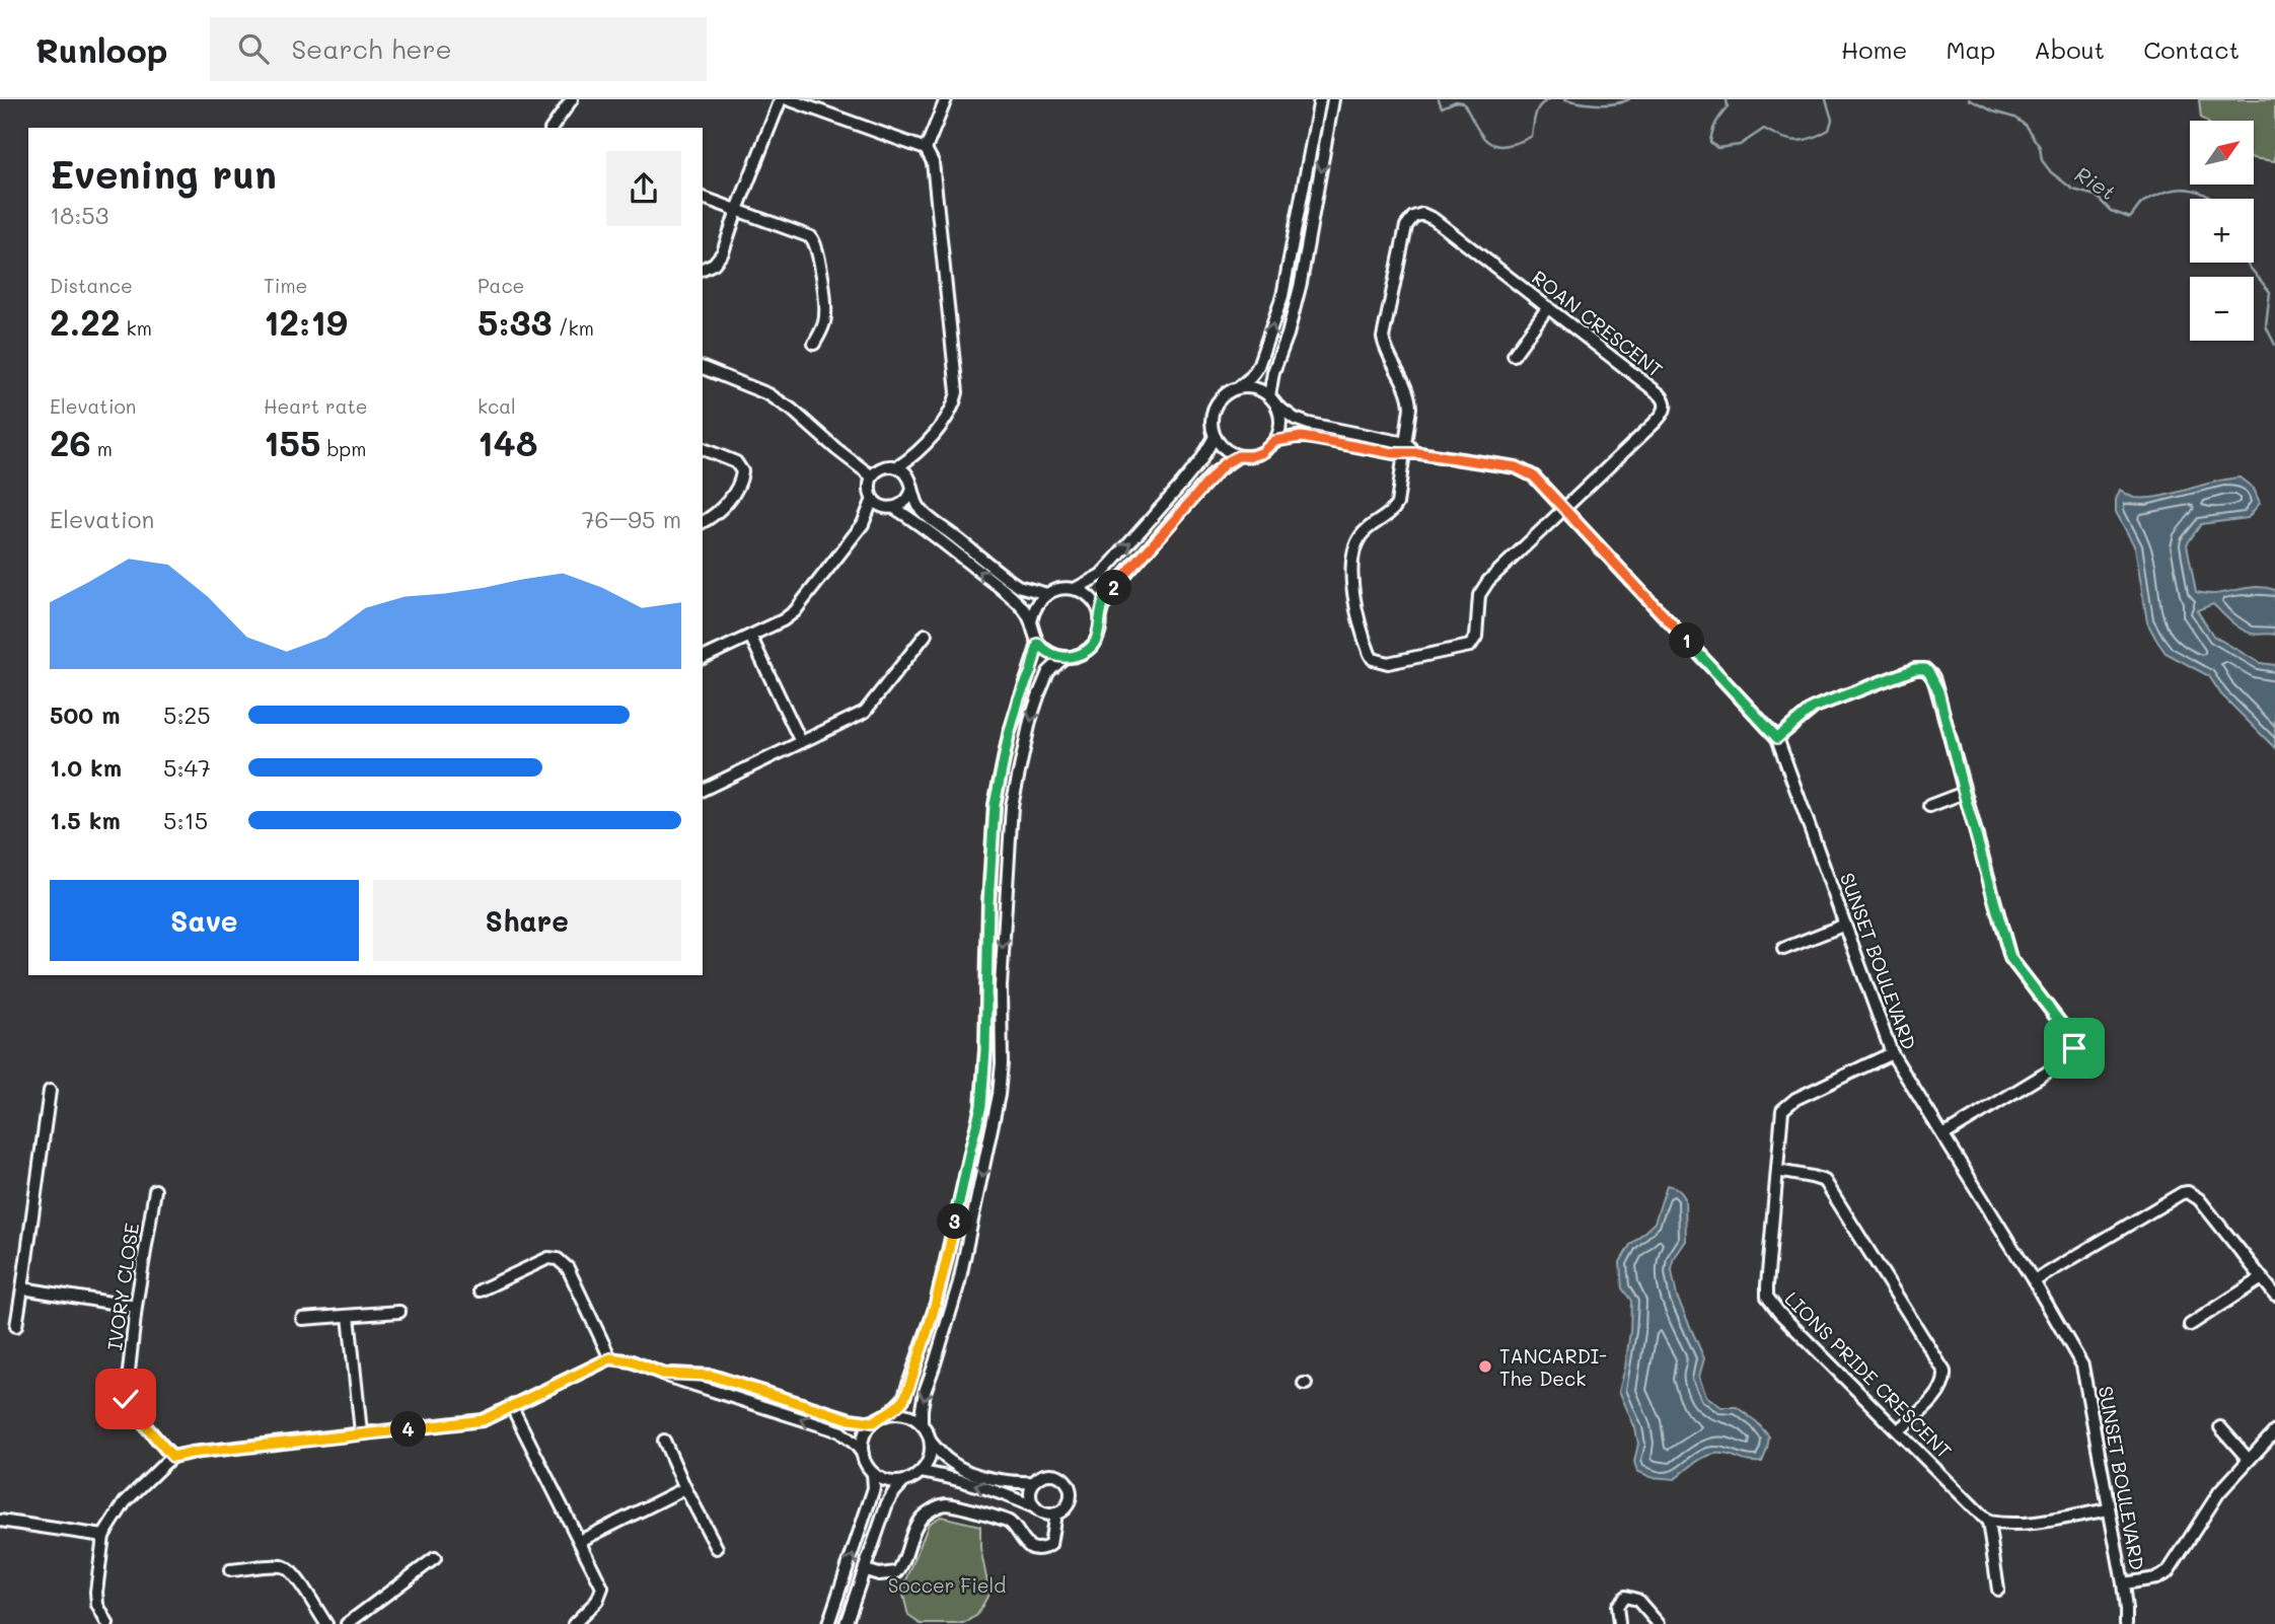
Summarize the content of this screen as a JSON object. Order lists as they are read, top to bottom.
{
  "streets": {
    "street": [
      "ROAN CRESCENT",
      "SUNSET BOULEVARD",
      "IVORY CLOSE",
      "LIONS PRIDE CRESCENT"
    ]
  },
  "crossings": [
    ["ROAN CRESCENT", "SUNSET BOULEVARD"],
    ["SUNSET BOULEVARD", "LIONS PRIDE CRESCENT"]
  ],
  "water": ["Riet"],
  "parks": ["Soccer Field"],
  "places": ["TANCARDI- The Deck"],
  "north": "top right",
  "page": {
    "header": "Runloop",
    "search": "Search here",
    "nav": [
      "Home",
      "Map",
      "About",
      "Contact"
    ],
    "map_buttons": ["+", "−"],
    "heading": ["Evening run", "18:53"],
    "stats": [
      ["Distance", "2.22 km"],
      ["Time", "12:19"],
      ["Pace", "5:33 /km"],
      ["Elevation", "26 m"],
      ["Heart rate", "155 bpm"],
      ["kcal", "148"]
    ],
    "chart": ["Elevation", "76–95 m"],
    "pins": [
      "2",
      "1",
      "3",
      "4"
    ],
    "list": [
      {
        "name": "500 m",
        "note": "5:25"
      },
      {
        "name": "1.0 km",
        "note": "5:47"
      },
      {
        "name": "1.5 km",
        "note": "5:15"
      }
    ],
    "buttons": ["Save", "Share"]
  }
}
